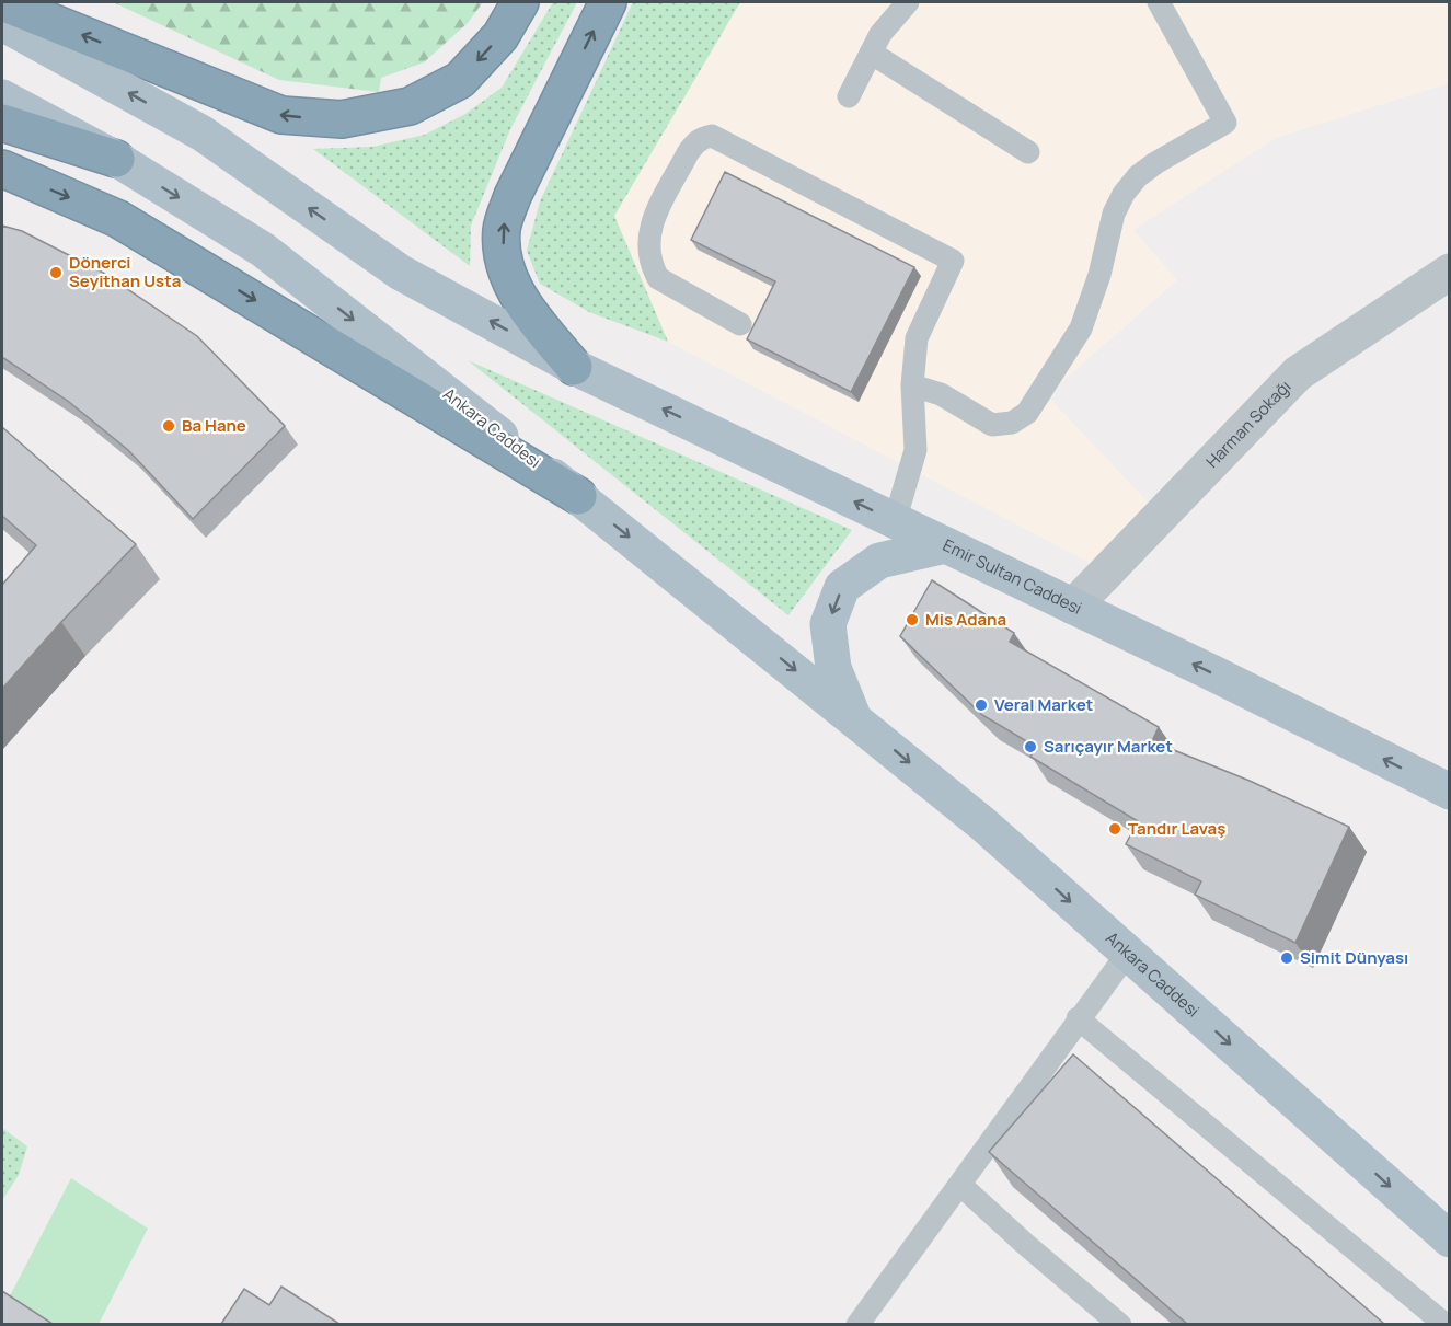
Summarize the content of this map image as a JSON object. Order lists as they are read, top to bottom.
{
  "streets": {
    "main road": ["Ankara Caddesi", "Emir Sultan Caddesi"],
    "street": ["Harman Sokağı"]
  },
  "crossings": [
    ["Harman Sokağı", "Emir Sultan Caddesi"],
    ["Ankara Caddesi", "Emir Sultan Caddesi"]
  ],
  "one_way": ["Ankara Caddesi", "Emir Sultan Caddesi"],
  "places": [
    "Dönerci Seyithan Usta",
    "Ba Hane",
    "Mis Adana",
    "Veral Market",
    "Sarıçayır Market",
    "Tandır Lavaş",
    "Simit Dünyası"
  ]
}
